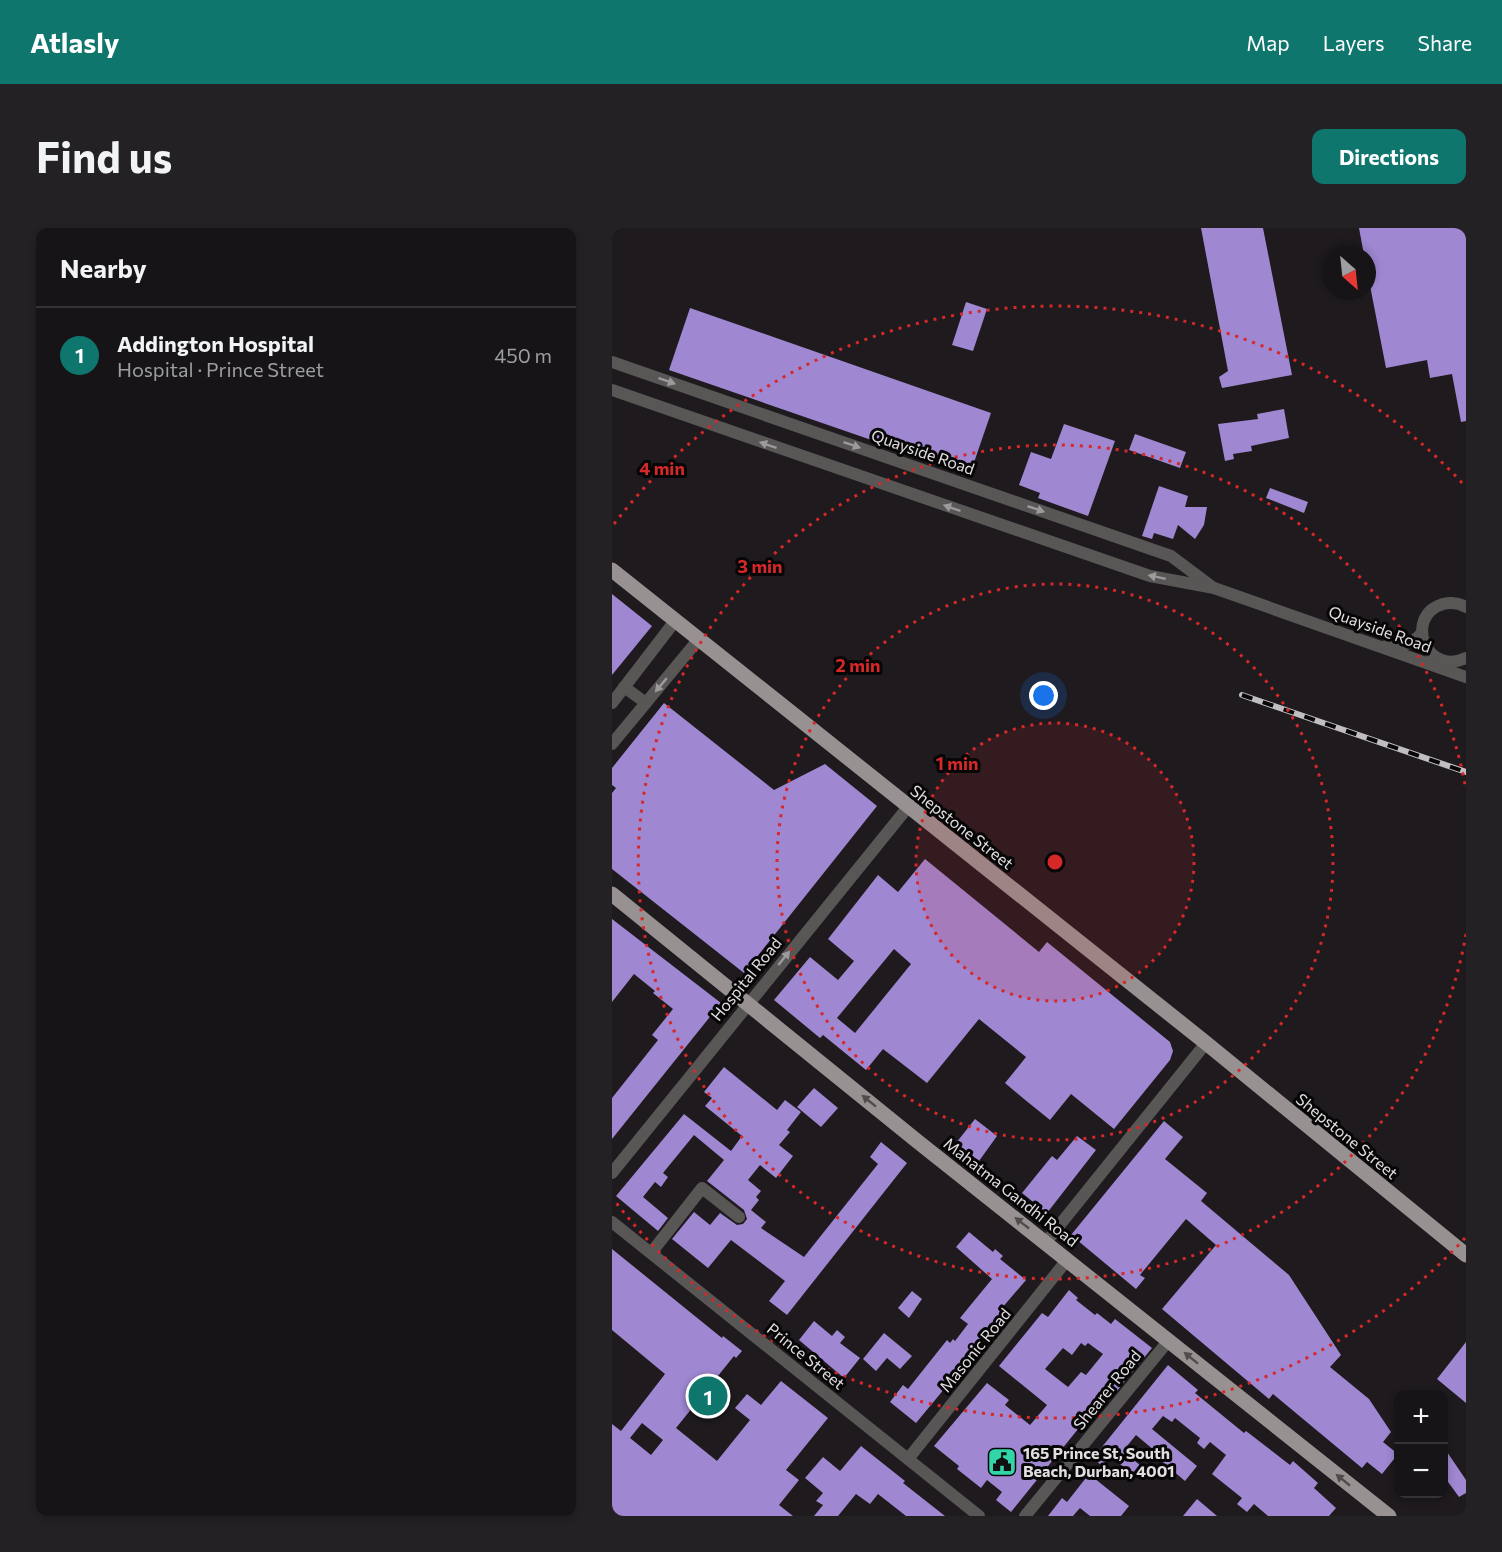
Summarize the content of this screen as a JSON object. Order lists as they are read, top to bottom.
{
  "streets": {
    "main road": ["Shepstone Street", "Mahatma Gandhi Road"],
    "street": [
      "Quayside Road",
      "Hospital Road",
      "Masonic Road",
      "Prince Street",
      "Shearer Road"
    ]
  },
  "crossings": [
    ["Shepstone Street", "Hospital Road"],
    ["Hospital Road", "Mahatma Gandhi Road"],
    ["Mahatma Gandhi Road", "Masonic Road"],
    ["Mahatma Gandhi Road", "Shearer Road"],
    ["Masonic Road", "Prince Street"]
  ],
  "one_way": ["Hospital Road", "Mahatma Gandhi Road"],
  "places": {
    "public building": ["165 Prince St, South Beach, Durban, 4001"]
  },
  "north": "bottom right",
  "page": {
    "header": "Atlasly",
    "nav": ["Map", "Layers", "Share"],
    "buttons": "Directions",
    "title": "Find us",
    "heading": "Nearby",
    "list": [
      {
        "mark": "1",
        "name": "Addington Hospital",
        "note": "Hospital · Prince Street",
        "value": "450 m"
      }
    ],
    "pins": "1",
    "map_buttons": ["+", "−"]
  },
  "rings": [
    "4 min",
    "3 min",
    "2 min",
    "1 min"
  ]
}
